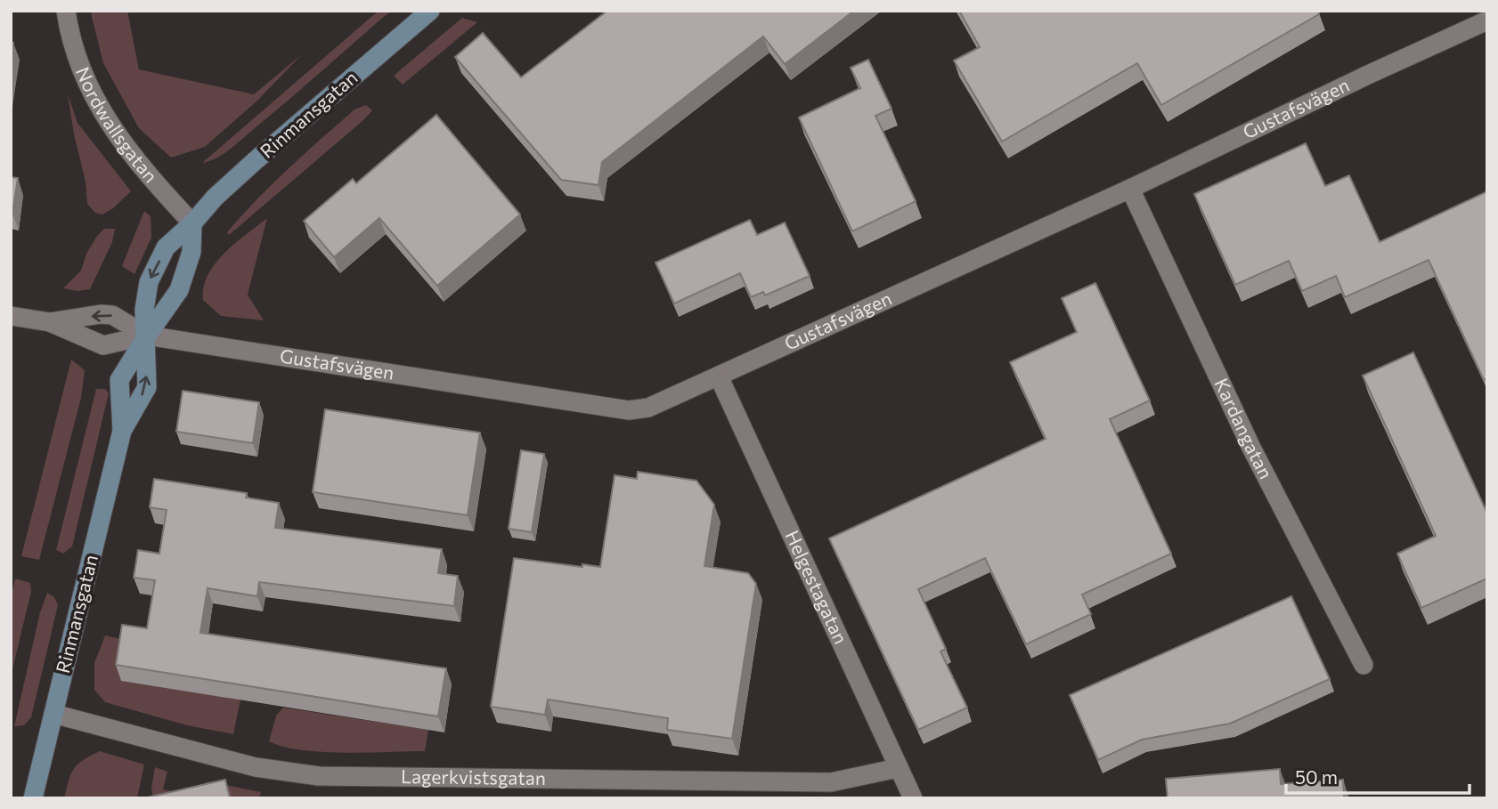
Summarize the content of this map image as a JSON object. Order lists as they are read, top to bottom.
{
  "streets": {
    "street": [
      "Gustafsvägen",
      "Rinmansgatan",
      "Nordwallsgatan",
      "Kardangatan",
      "Helgestagatan",
      "Lagerkvistsgatan"
    ]
  },
  "crossings": [
    ["Gustafsvägen", "Rinmansgatan"],
    ["Gustafsvägen", "Kardangatan"],
    ["Gustafsvägen", "Helgestagatan"],
    ["Rinmansgatan", "Nordwallsgatan"],
    ["Rinmansgatan", "Lagerkvistsgatan"],
    ["Helgestagatan", "Lagerkvistsgatan"]
  ],
  "scale_bar": "50 m"
}
